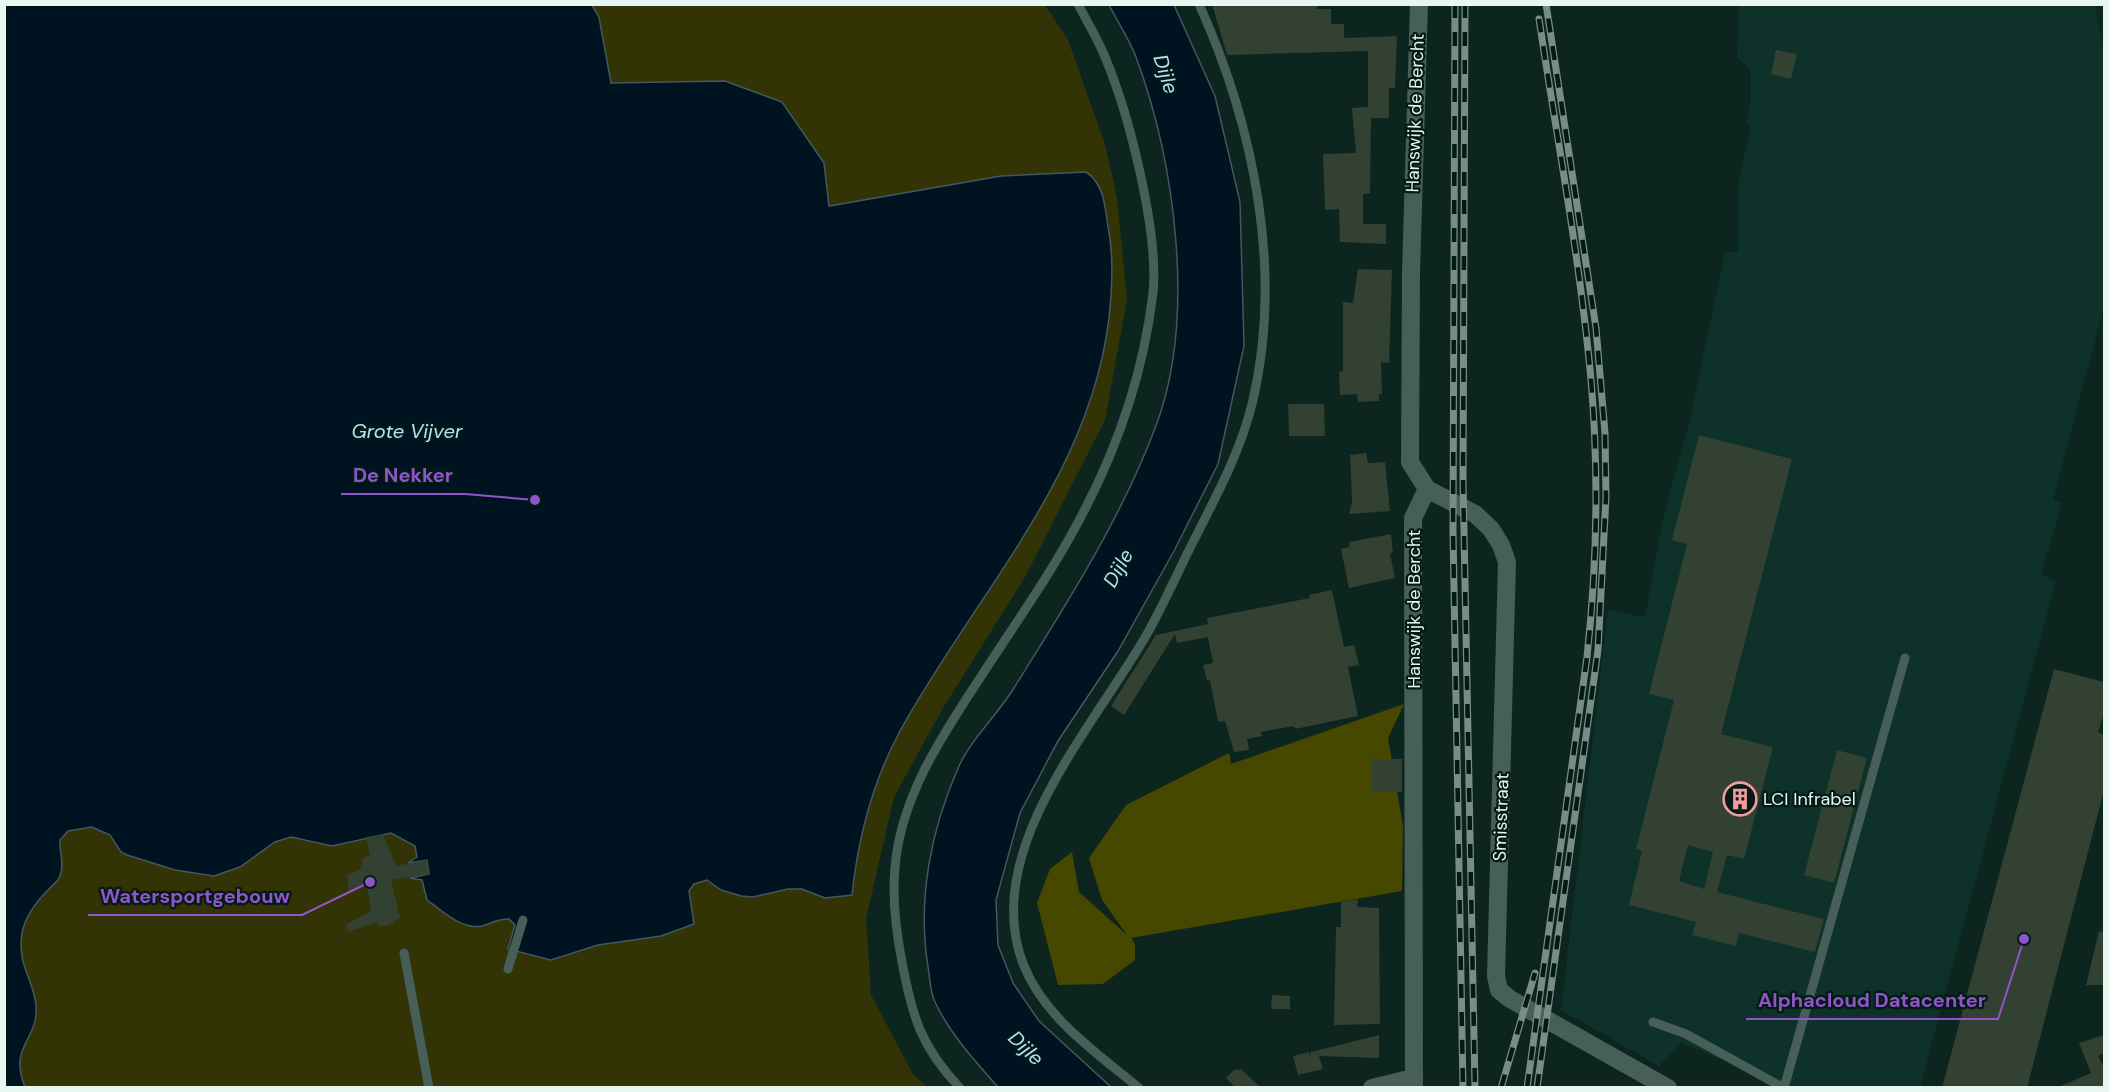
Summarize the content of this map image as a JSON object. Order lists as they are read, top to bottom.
{
  "streets": {
    "street": ["Hanswijk de Bercht", "Smisstraat"]
  },
  "crossings": [
    ["Hanswijk de Bercht", "Smisstraat"]
  ],
  "water": ["Dijle", "Grote Vijver"],
  "places": {
    "other": ["De Nekker", "Watersportgebouw", "Alphacloud Datacenter"],
    "building": ["LCI Infrabel"]
  }
}
